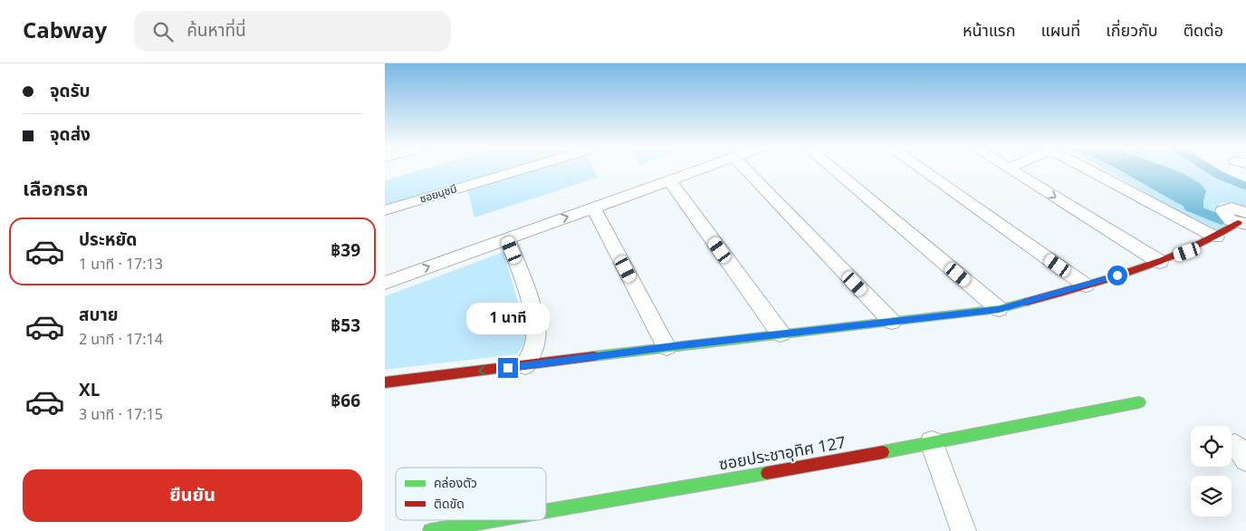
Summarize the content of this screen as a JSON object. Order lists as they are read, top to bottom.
{
  "streets": {
    "street": ["ซอยนุชมี", "ซอยประชาอุทิศ 127"]
  },
  "legend": ["คล่องตัว", "ติดขัด"],
  "page": {
    "header": "Cabway",
    "search": "ค้นหาที่นี่",
    "nav": [
      "หน้าแรก",
      "แผนที่",
      "เกี่ยวกับ",
      "ติดต่อ"
    ],
    "banner": ["จุดรับ", "จุดส่ง"],
    "heading": "เลือกรถ",
    "list": [
      {
        "name": "ประหยัด",
        "note": "1 นาที · 17:13",
        "value": "฿39"
      },
      {
        "name": "สบาย",
        "note": "2 นาที · 17:14",
        "value": "฿53"
      },
      {
        "name": "XL",
        "note": "3 นาที · 17:15",
        "value": "฿66"
      }
    ],
    "bubble": "1 นาที",
    "buttons": "ยืนยัน"
  }
}
